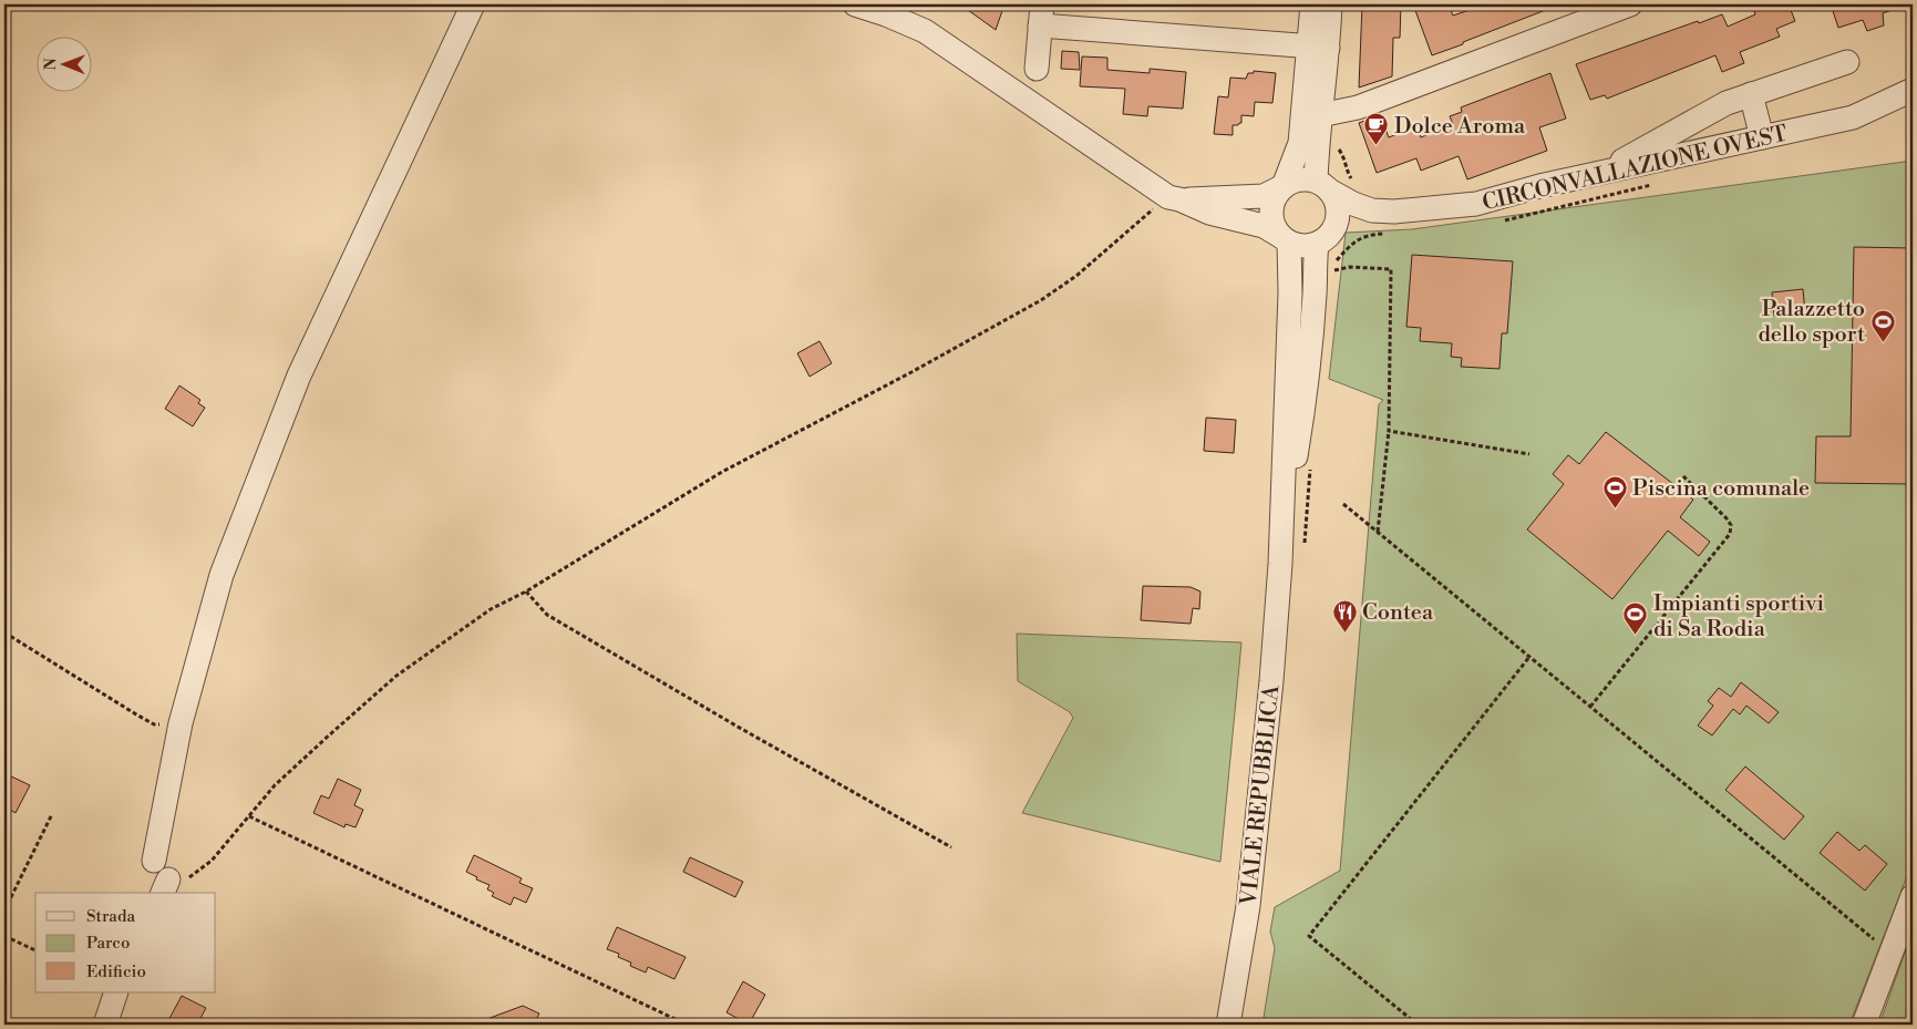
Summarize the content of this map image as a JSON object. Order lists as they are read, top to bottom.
{
  "streets": {
    "street": ["CIRCONVALLAZIONE OVEST", "VIALE REPUBBLICA"]
  },
  "crossings": [
    ["CIRCONVALLAZIONE OVEST", "VIALE REPUBBLICA"]
  ],
  "places": {
    "cafe": ["Dolce Aroma"],
    "sports": ["Palazzetto dello sport", "Piscina comunale", "Impianti sportivi di Sa Rodia"],
    "restaurant": ["Contea"]
  },
  "legend": ["Strada", "Parco", "Edificio"],
  "north": "left"
}
